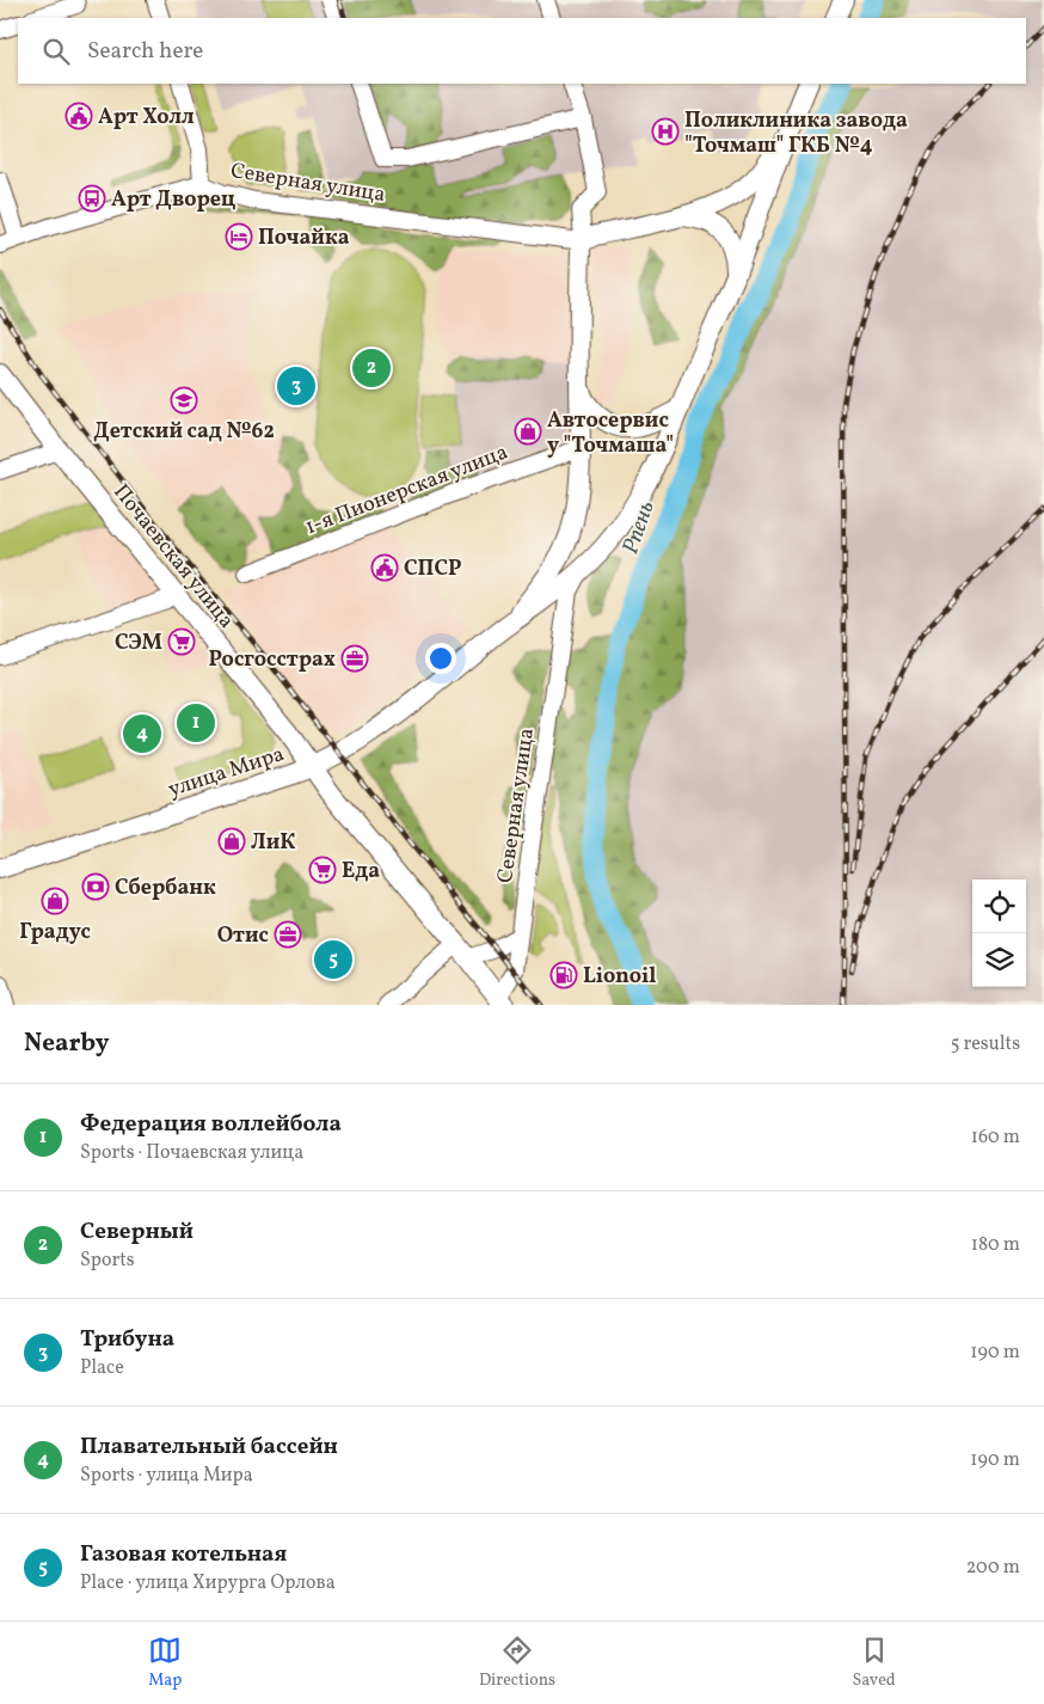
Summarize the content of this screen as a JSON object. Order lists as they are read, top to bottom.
{
  "streets": {
    "main road": ["Почаевская улица", "улица Мира"],
    "street": ["Северная улица", "1-я Пионерская улица"]
  },
  "crossings": [
    ["Северная улица", "улица Мира"],
    ["Почаевская улица", "улица Мира"]
  ],
  "water": ["Рпень"],
  "places": {
    "public building": ["Арт Холл", "СПСР"],
    "hospital": ["Поликлиника завода \"Точмаш\" ГКБ №4"],
    "bus stop": ["Арт Дворец"],
    "hotel": ["Почайка"],
    "school or university": ["Детский сад №62"],
    "shop": ["Автосервис у \"Точмаша\"", "ЛиК", "Градус"],
    "supermarket": ["СЭМ", "Еда"],
    "office": ["Росгосстрах", "Отис"],
    "bank": ["Сбербанк"],
    "fuel station": ["Lionoil"]
  },
  "page": {
    "search": "Search here",
    "pins": [
      "2",
      "3",
      "1",
      "4",
      "5"
    ],
    "heading": ["Nearby", "5 results"],
    "list": [
      {
        "mark": "1",
        "name": "Федерация воллейбола",
        "note": "Sports · Почаевская улица",
        "value": "160 m"
      },
      {
        "mark": "2",
        "name": "Северный",
        "note": "Sports",
        "value": "180 m"
      },
      {
        "mark": "3",
        "name": "Трибуна",
        "note": "Place",
        "value": "190 m"
      },
      {
        "mark": "4",
        "name": "Плавательный бассейн",
        "note": "Sports · улица Мира",
        "value": "190 m"
      },
      {
        "mark": "5",
        "name": "Газовая котельная",
        "note": "Place · улица Хирурга Орлова",
        "value": "200 m"
      }
    ],
    "nav": ["Map", "Directions", "Saved"]
  }
}
